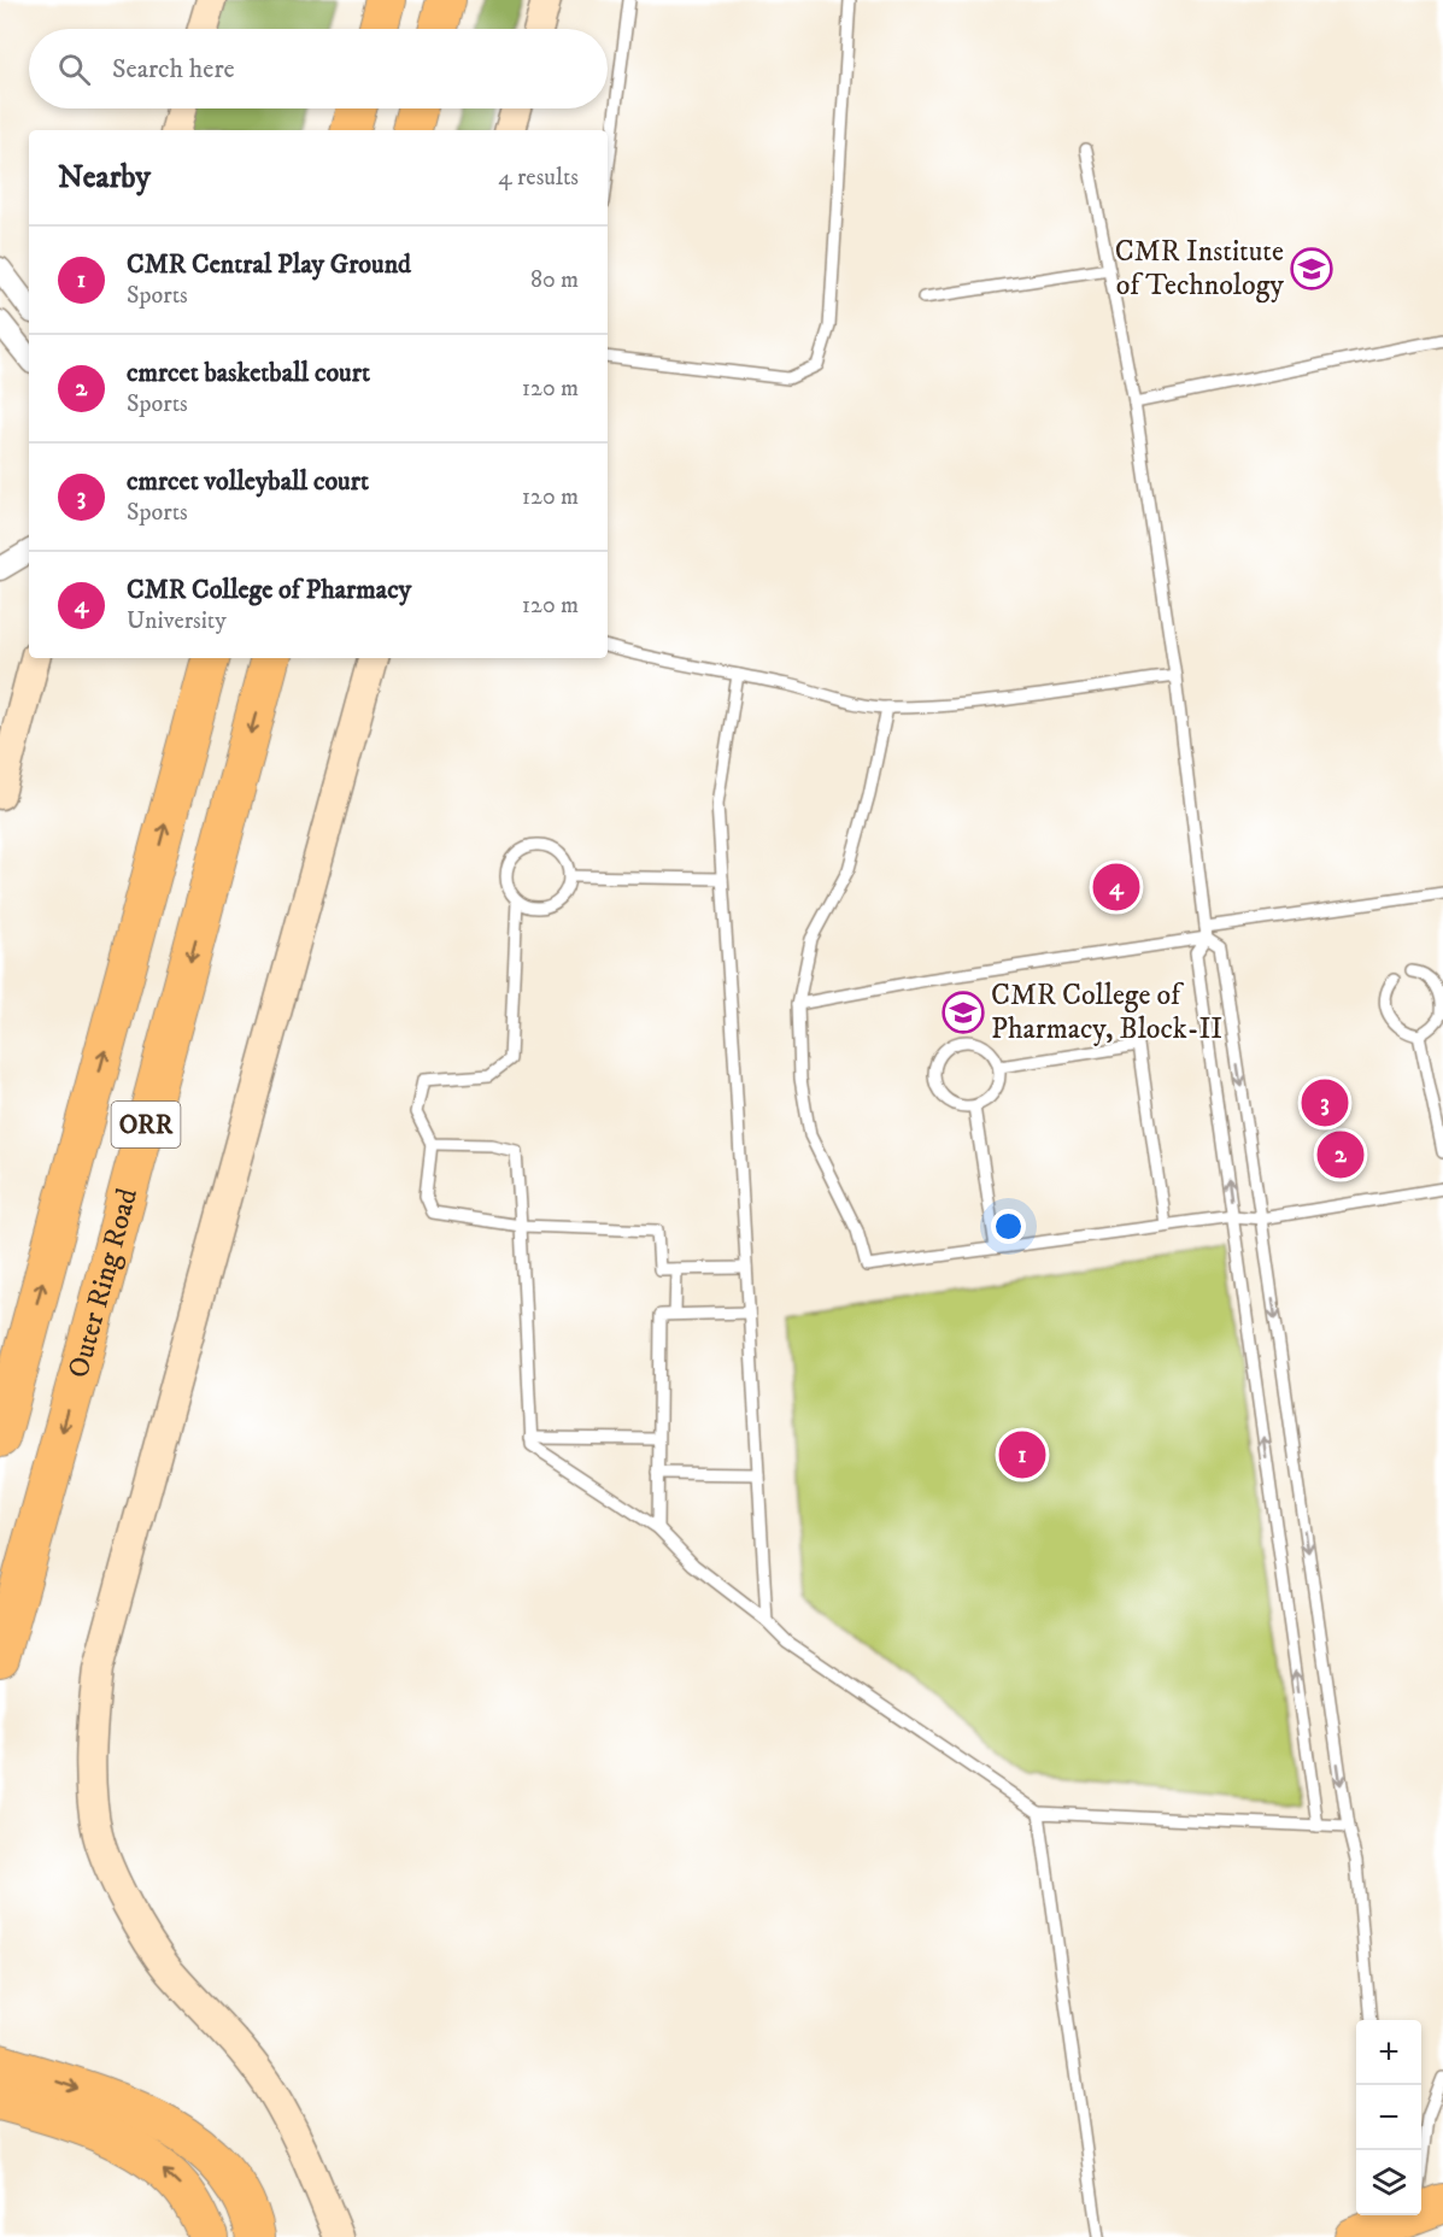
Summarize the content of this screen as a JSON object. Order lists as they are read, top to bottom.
{
  "streets": {
    "highway": ["ORR", "Outer Ring Road"]
  },
  "places": {
    "school or university": ["CMR Institute of Technology", "CMR College of Pharmacy, Block-II"]
  },
  "page": {
    "search": "Search here",
    "heading": ["Nearby", "4 results"],
    "list": [
      {
        "mark": "1",
        "name": "CMR Central Play Ground",
        "note": "Sports",
        "value": "80 m"
      },
      {
        "mark": "2",
        "name": "cmrcet basketball court",
        "note": "Sports",
        "value": "120 m"
      },
      {
        "mark": "3",
        "name": "cmrcet volleyball court",
        "note": "Sports",
        "value": "120 m"
      },
      {
        "mark": "4",
        "name": "CMR College of Pharmacy",
        "note": "University",
        "value": "120 m"
      }
    ],
    "pins": [
      "4",
      "3",
      "2",
      "1"
    ],
    "map_buttons": ["+", "−"]
  }
}
